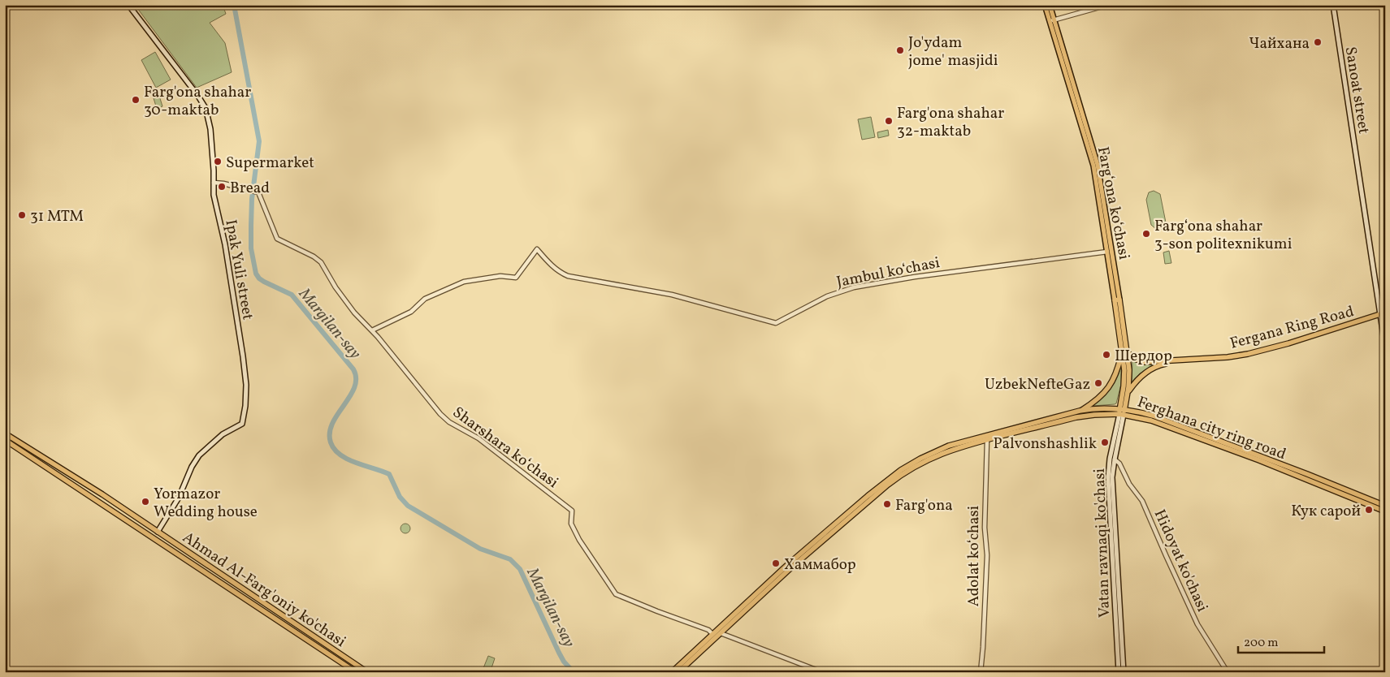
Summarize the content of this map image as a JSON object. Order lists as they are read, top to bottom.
{
  "streets": {
    "highway": [
      "Fargʻona koʻchasi",
      "Fergana Ring Road",
      "Ferghana city ring road",
      "Ahmad Al-Farg'oniy ko'chasi"
    ],
    "main road": ["Sanoat street", "Ipak Yuli street", "Vatan ravnaqi ko'chasi"],
    "street": [
      "Jambul koʻchasi",
      "Sharshara koʻchasi",
      "Adolat koʻchasi",
      "Hidoyat ko'chasi"
    ]
  },
  "crossings": [
    ["Sanoat street", "Fergana Ring Road"],
    ["Fargʻona koʻchasi", "Jambul koʻchasi"],
    ["Fargʻona koʻchasi", "Ferghana city ring road"],
    ["Fargʻona koʻchasi", "Vatan ravnaqi ko'chasi"],
    ["Ipak Yuli street", "Sharshara koʻchasi"],
    ["Ipak Yuli street", "Ahmad Al-Farg'oniy ko'chasi"],
    ["Jambul koʻchasi", "Sharshara koʻchasi"],
    ["Ferghana city ring road", "Sharshara koʻchasi"],
    ["Ferghana city ring road", "Vatan ravnaqi ko'chasi"],
    ["Ferghana city ring road", "Adolat koʻchasi"],
    ["Vatan ravnaqi ko'chasi", "Hidoyat ko'chasi"]
  ],
  "water": ["Margilan-say"],
  "places": [
    "Чайхана",
    "Jo'ydam jome' masjidi",
    "Farg'ona shahar 30-maktab",
    "Farg'ona shahar 32-maktab",
    "Supermarket",
    "Bread",
    "31 MTM",
    "Farg‘ona shahar 3-son politexnikumi",
    "Шердор",
    "UzbekNefteGaz",
    "Palvonshashlik",
    "Yormazor Wedding house",
    "Farg'ona",
    "Кук сарой",
    "Хаммабор"
  ],
  "scale_bar": "200 m"
}
